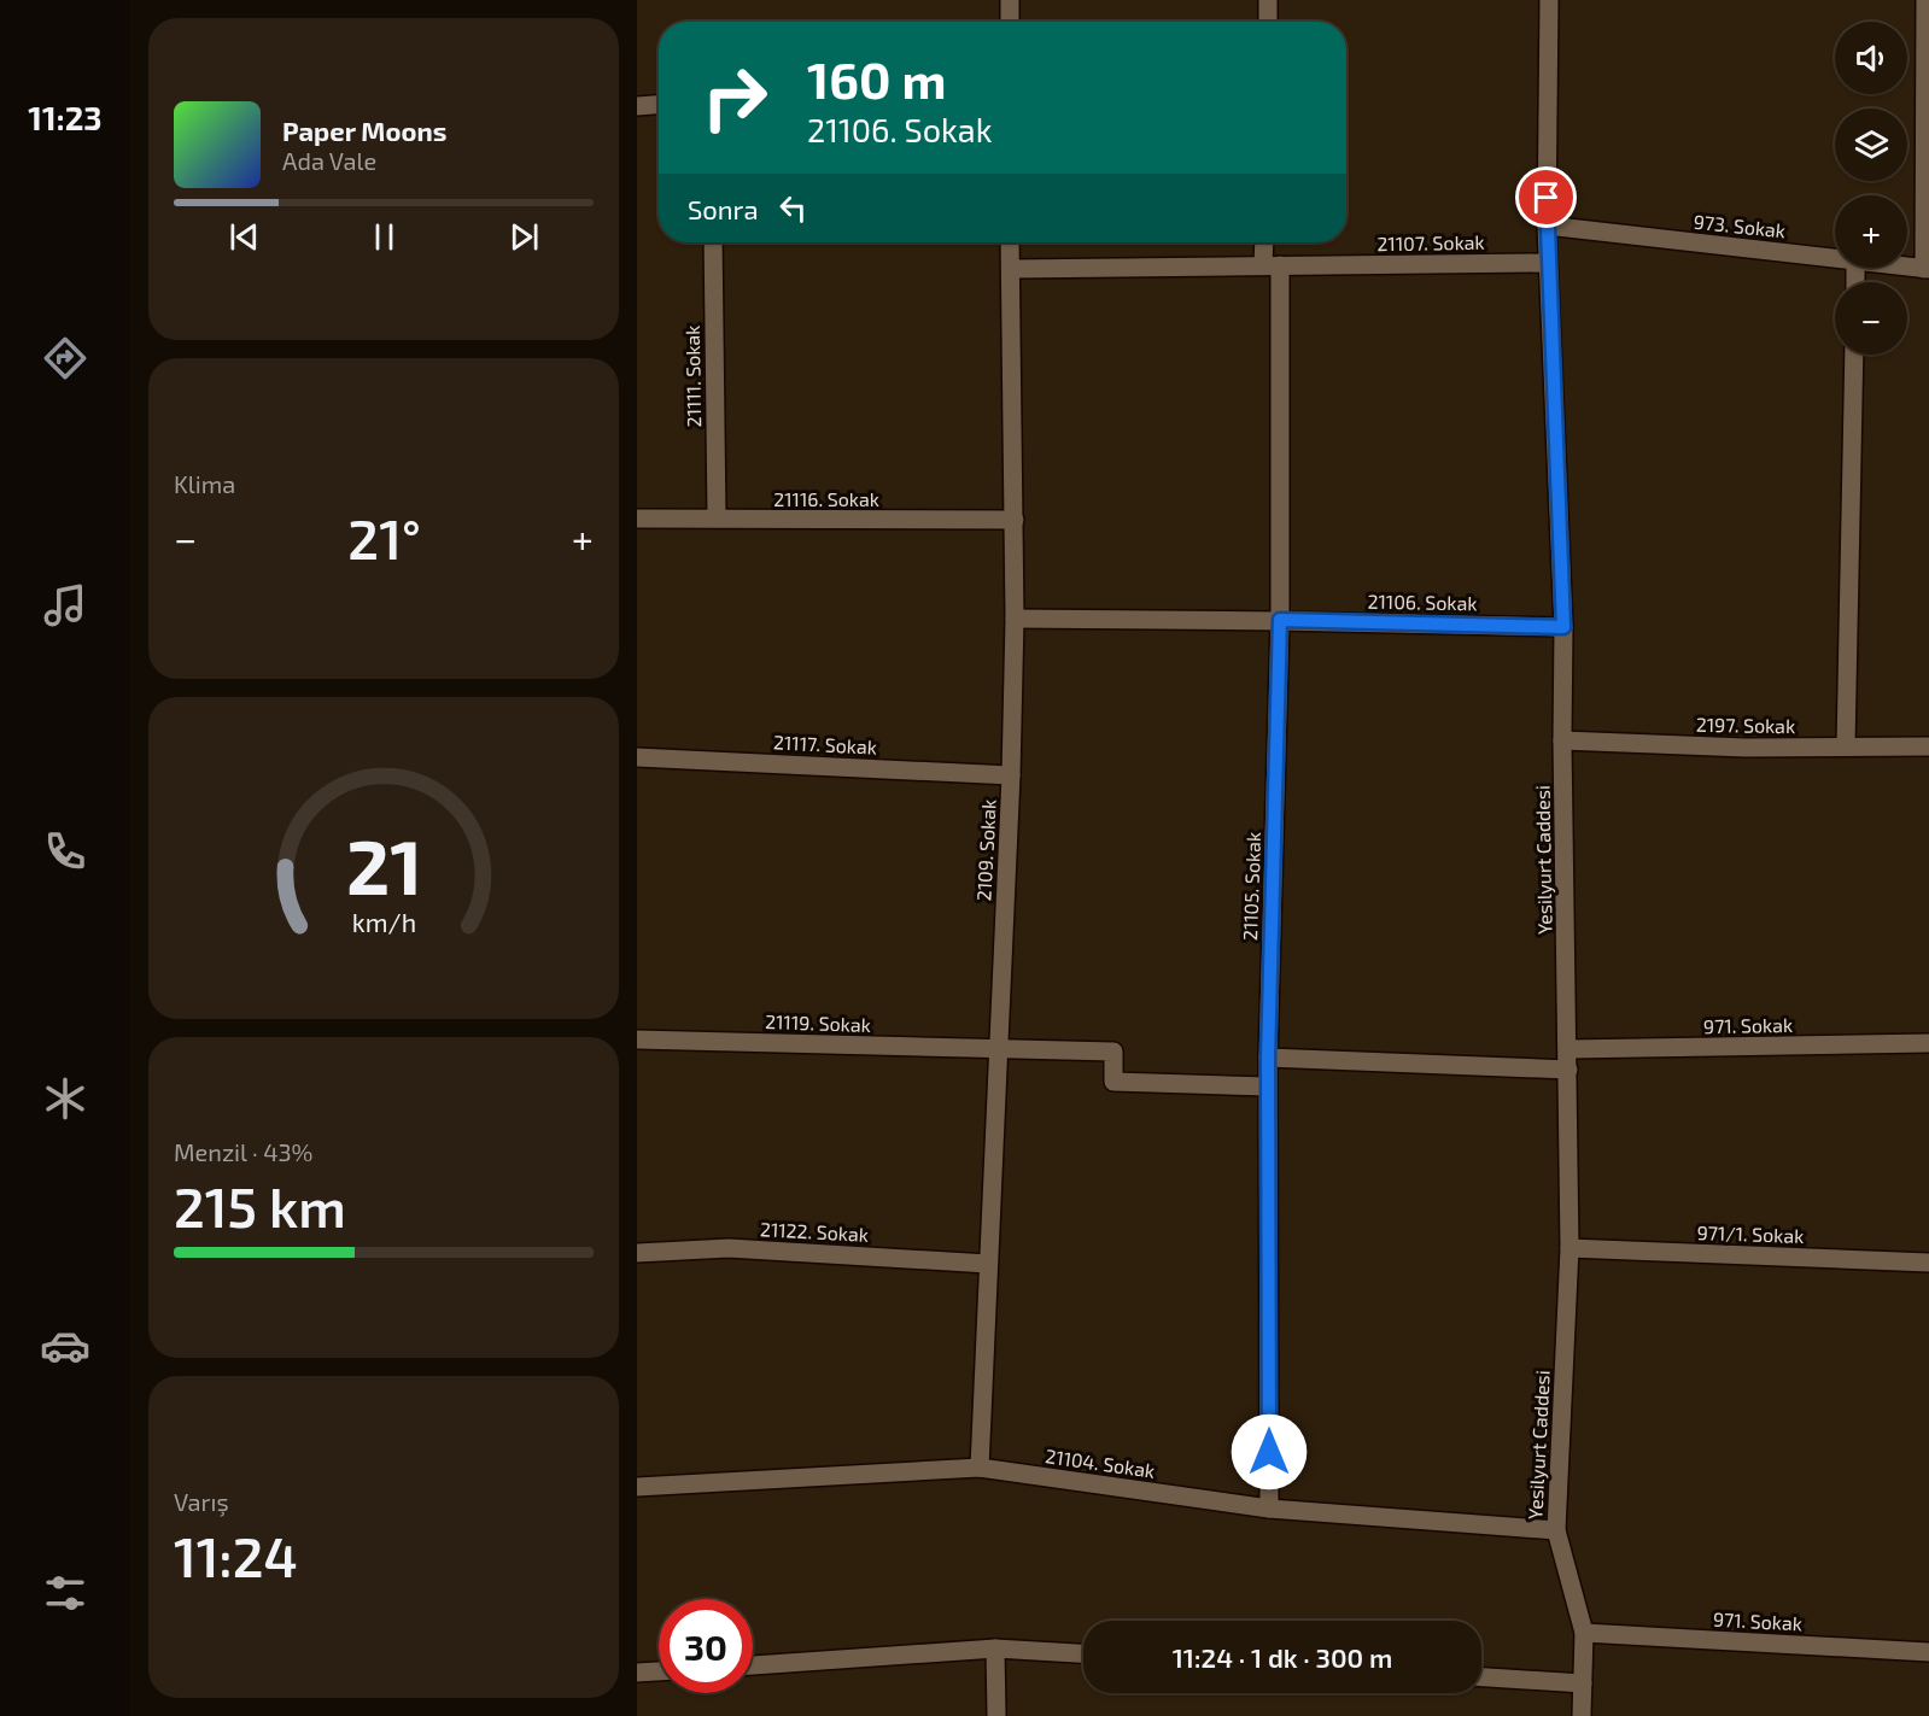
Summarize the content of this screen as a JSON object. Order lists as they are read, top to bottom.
{
  "streets": {
    "street": [
      "973. Sokak",
      "21107. Sokak",
      "21111. Sokak",
      "21116. Sokak",
      "21106. Sokak",
      "2197. Sokak",
      "21117. Sokak",
      "2109. Sokak",
      "Yesilyurt Caddesi",
      "21105. Sokak",
      "21119. Sokak",
      "971. Sokak",
      "21122. Sokak",
      "971/1. Sokak",
      "21104. Sokak"
    ]
  },
  "crossings": [
    ["973. Sokak", "Yesilyurt Caddesi"],
    ["21107. Sokak", "2109. Sokak"],
    ["21107. Sokak", "Yesilyurt Caddesi"],
    ["21107. Sokak", "21105. Sokak"],
    ["21111. Sokak", "21116. Sokak"],
    ["21116. Sokak", "2109. Sokak"],
    ["21106. Sokak", "2109. Sokak"],
    ["21106. Sokak", "Yesilyurt Caddesi"],
    ["21106. Sokak", "21105. Sokak"],
    ["2197. Sokak", "Yesilyurt Caddesi"],
    ["21117. Sokak", "2109. Sokak"],
    ["2109. Sokak", "21119. Sokak"],
    ["2109. Sokak", "21122. Sokak"],
    ["2109. Sokak", "21104. Sokak"],
    ["Yesilyurt Caddesi", "971. Sokak"],
    ["Yesilyurt Caddesi", "971/1. Sokak"],
    ["Yesilyurt Caddesi", "21104. Sokak"],
    ["21105. Sokak", "21119. Sokak"],
    ["21105. Sokak", "21104. Sokak"]
  ],
  "page": {
    "tabs": "11:23",
    "map_buttons": ["+", "−"],
    "turn": ["160 m", "21106. Sokak"],
    "song": ["Paper Moons", "Ada Vale"],
    "then": "Sonra",
    "tile": [
      "Klima",
      ["Menzil · 43%", "215 km"],
      ["Varış", "11:24"]
    ],
    "heat": ["−", "21°", "+"],
    "limit": "30",
    "trip": "11:24 · 1 dk · 300 m",
    "gauge": ["21", "km/h"]
  }
}
